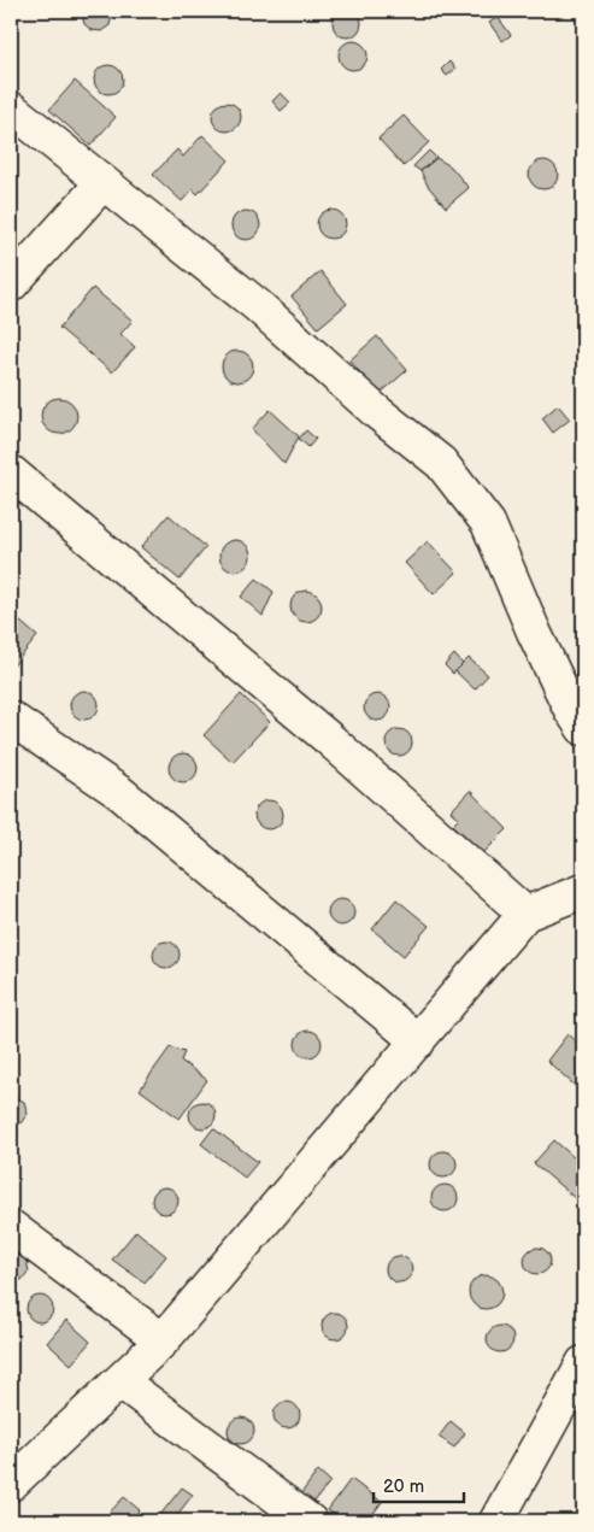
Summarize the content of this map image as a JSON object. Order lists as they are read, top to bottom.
{
  "scale_bar": "20 m"
}
